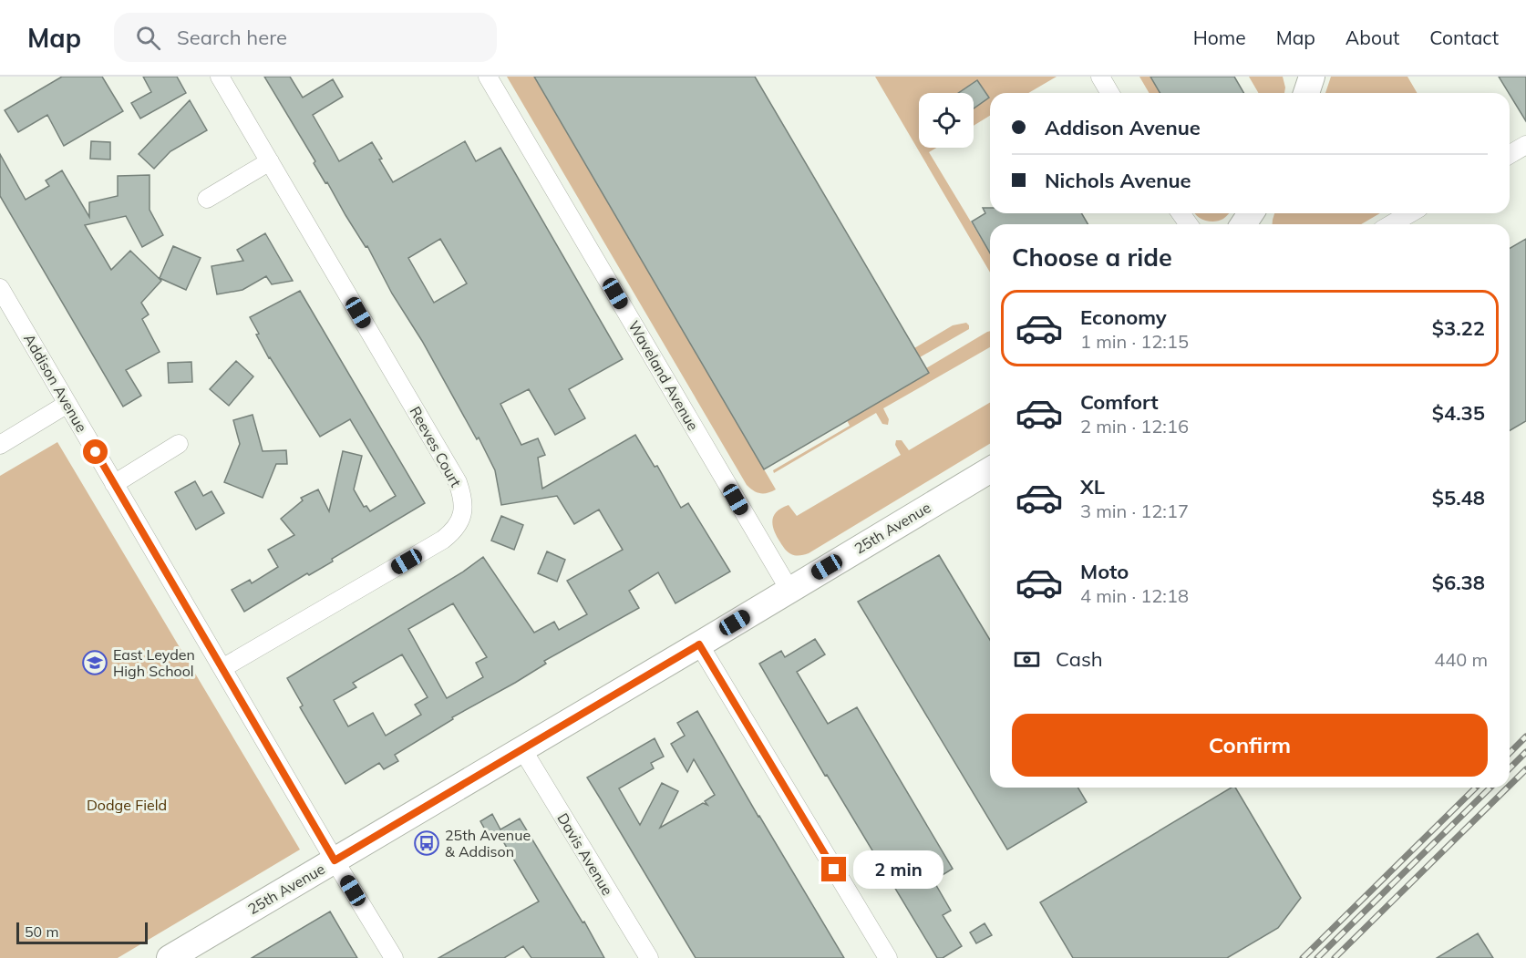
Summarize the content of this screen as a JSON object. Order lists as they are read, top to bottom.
{
  "streets": {
    "street": [
      "Waveland Avenue",
      "Addison Avenue",
      "Reeves Court",
      "25th Avenue",
      "Davis Avenue"
    ]
  },
  "crossings": [
    ["Waveland Avenue", "25th Avenue"],
    ["Addison Avenue", "Reeves Court"],
    ["Addison Avenue", "25th Avenue"],
    ["25th Avenue", "Davis Avenue"]
  ],
  "parks": ["Dodge Field"],
  "places": {
    "school or university": ["East Leyden High School"],
    "bus stop": ["25th Avenue & Addison"]
  },
  "scale_bar": "50 m",
  "page": {
    "header": "Map",
    "search": "Search here",
    "nav": [
      "Home",
      "Map",
      "About",
      "Contact"
    ],
    "banner": ["Addison Avenue", "Nichols Avenue"],
    "heading": "Choose a ride",
    "list": [
      {
        "name": "Economy",
        "note": "1 min · 12:15",
        "value": "$3.22"
      },
      {
        "name": "Comfort",
        "note": "2 min · 12:16",
        "value": "$4.35"
      },
      {
        "name": "XL",
        "note": "3 min · 12:17",
        "value": "$5.48"
      },
      {
        "name": "Moto",
        "note": "4 min · 12:18",
        "value": "$6.38"
      }
    ],
    "pay": ["Cash", "440 m"],
    "buttons": "Confirm",
    "bubble": "2 min",
    "scale": "50 m"
  }
}
